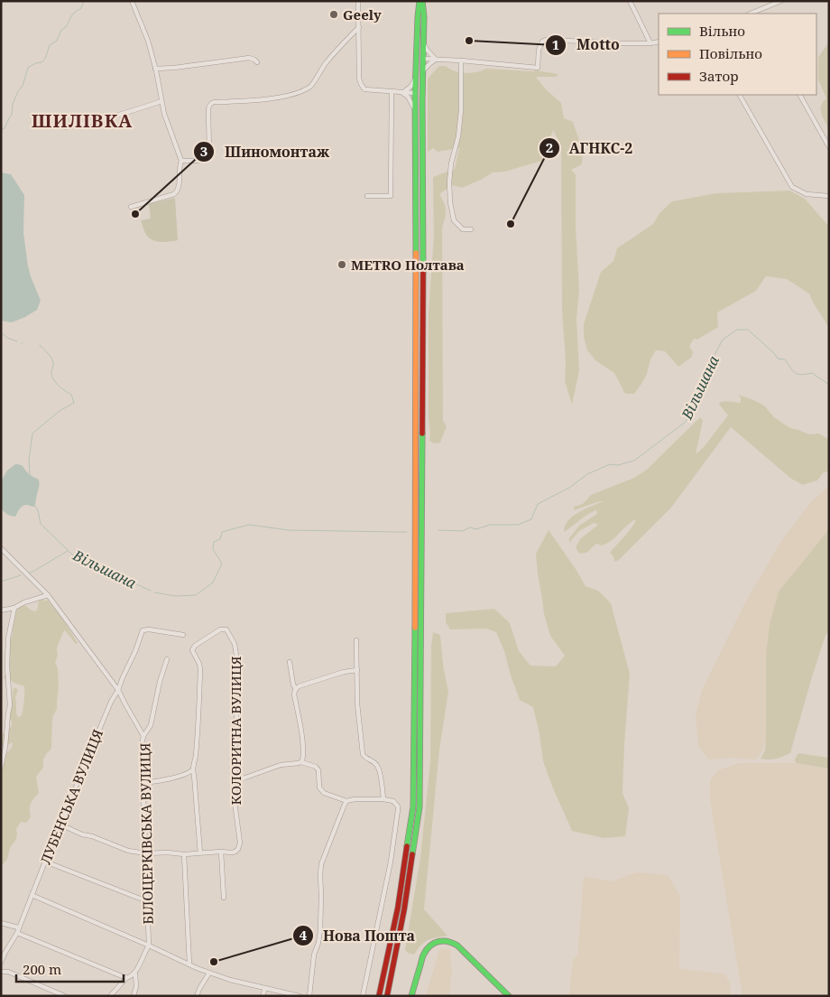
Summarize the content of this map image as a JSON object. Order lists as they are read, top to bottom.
{
  "streets": {
    "street": ["КОЛОРИТНА ВУЛИЦЯ", "ЛУБЕНСЬКА ВУЛИЦЯ", "БІЛОЦЕРКІВСЬКА ВУЛИЦЯ"]
  },
  "districts": ["ШИЛІВКА"],
  "water": ["Вільшана"],
  "places": [
    "Geely",
    "Motto",
    "Шиномонтаж",
    "АГНКС-2",
    "METRO Полтава",
    "Нова Пошта"
  ],
  "legend": ["Вільно", "Повільно", "Затор"],
  "scale_bar": "200 m"
}
